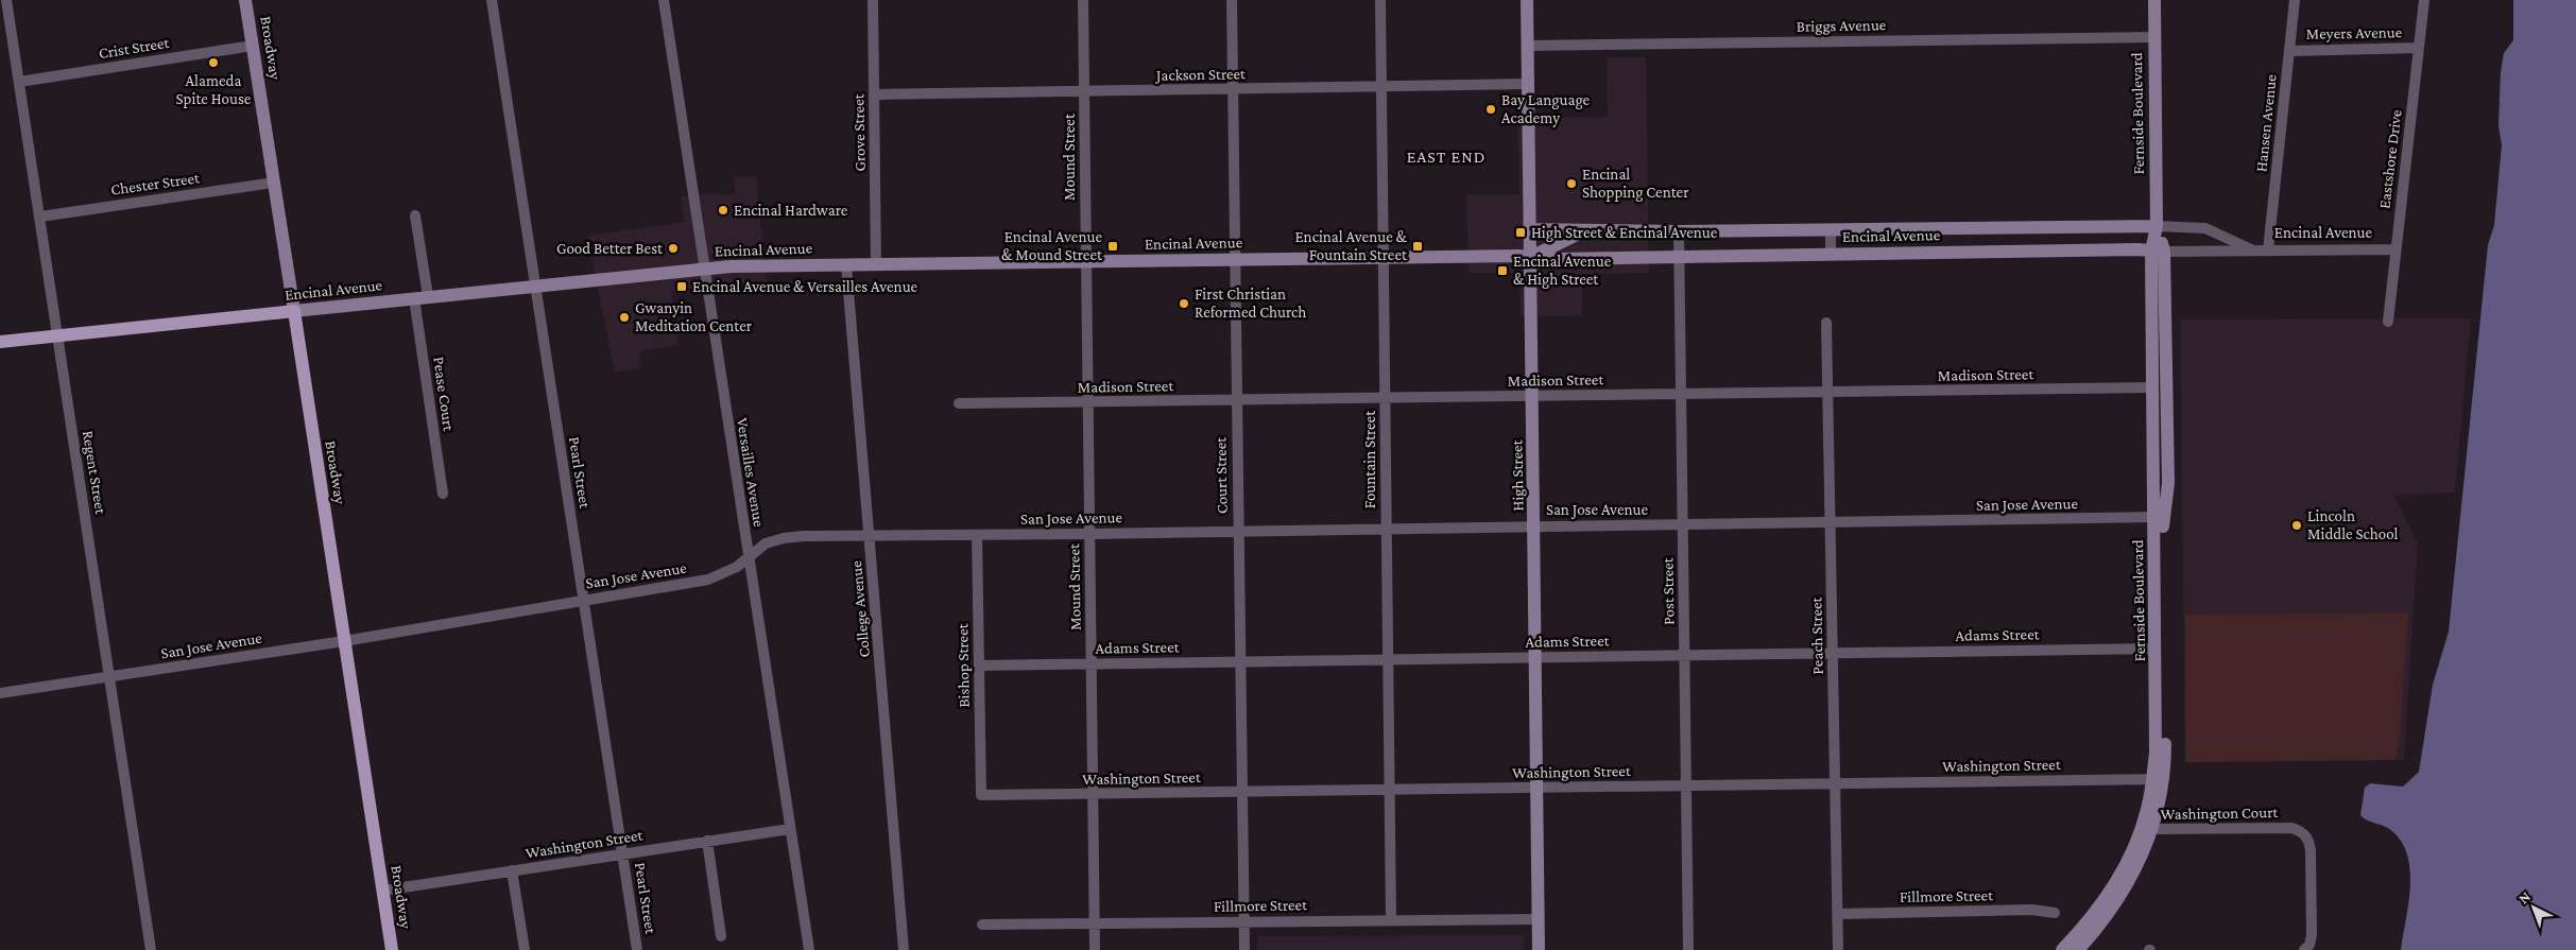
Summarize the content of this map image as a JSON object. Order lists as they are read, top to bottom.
{
  "streets": {
    "main road": [
      "Broadway",
      "Fernside Boulevard",
      "Encinal Avenue",
      "High Street"
    ],
    "street": [
      "Briggs Avenue",
      "Meyers Avenue",
      "Crist Street",
      "Jackson Street",
      "Hansen Avenue",
      "Grove Street",
      "Mound Street",
      "Eastshore Drive",
      "Chester Street",
      "Madison Street",
      "Pease Court",
      "Fountain Street",
      "Regent Street",
      "Pearl Street",
      "Versailles Avenue",
      "Court Street",
      "San Jose Avenue",
      "Post Street",
      "College Avenue",
      "Adams Street",
      "Peach Street",
      "Bishop Street",
      "Washington Street",
      "Washington Court",
      "Fillmore Street"
    ]
  },
  "crossings": [
    ["Briggs Avenue", "Fernside Boulevard"],
    ["Briggs Avenue", "High Street"],
    ["Meyers Avenue", "Hansen Avenue"],
    ["Meyers Avenue", "Eastshore Drive"],
    ["Crist Street", "Broadway"],
    ["Crist Street", "Regent Street"],
    ["Broadway", "Chester Street"],
    ["Broadway", "Encinal Avenue"],
    ["Broadway", "San Jose Avenue"],
    ["Broadway", "Washington Street"],
    ["Jackson Street", "Grove Street"],
    ["Jackson Street", "Mound Street"],
    ["Jackson Street", "Fountain Street"],
    ["Jackson Street", "Court Street"],
    ["Jackson Street", "High Street"],
    ["Fernside Boulevard", "Encinal Avenue"],
    ["Fernside Boulevard", "Madison Street"],
    ["Fernside Boulevard", "San Jose Avenue"],
    ["Fernside Boulevard", "Adams Street"],
    ["Fernside Boulevard", "Washington Street"],
    ["Fernside Boulevard", "Washington Court"],
    ["Hansen Avenue", "Encinal Avenue"],
    ["Grove Street", "Encinal Avenue"],
    ["Mound Street", "Encinal Avenue"],
    ["Mound Street", "Madison Street"],
    ["Mound Street", "San Jose Avenue"],
    ["Mound Street", "Adams Street"],
    ["Mound Street", "Washington Street"],
    ["Mound Street", "Fillmore Street"],
    ["Eastshore Drive", "Encinal Avenue"],
    ["Chester Street", "Regent Street"],
    ["Encinal Avenue", "Pease Court"],
    ["Encinal Avenue", "Fountain Street"],
    ["Encinal Avenue", "Regent Street"],
    ["Encinal Avenue", "Pearl Street"],
    ["Encinal Avenue", "Versailles Avenue"],
    ["Encinal Avenue", "Court Street"],
    ["Encinal Avenue", "High Street"],
    ["Encinal Avenue", "Post Street"],
    ["Encinal Avenue", "College Avenue"],
    ["Madison Street", "Fountain Street"],
    ["Madison Street", "Court Street"],
    ["Madison Street", "High Street"],
    ["Madison Street", "Post Street"],
    ["Madison Street", "Peach Street"],
    ["Fountain Street", "San Jose Avenue"],
    ["Fountain Street", "Adams Street"],
    ["Fountain Street", "Washington Street"],
    ["Fountain Street", "Fillmore Street"],
    ["Regent Street", "San Jose Avenue"],
    ["Pearl Street", "San Jose Avenue"],
    ["Pearl Street", "Washington Street"],
    ["Versailles Avenue", "San Jose Avenue"],
    ["Versailles Avenue", "Washington Street"],
    ["Court Street", "San Jose Avenue"],
    ["Court Street", "Adams Street"],
    ["Court Street", "Washington Street"],
    ["Court Street", "Fillmore Street"],
    ["High Street", "San Jose Avenue"],
    ["High Street", "Adams Street"],
    ["High Street", "Washington Street"],
    ["High Street", "Fillmore Street"],
    ["San Jose Avenue", "Post Street"],
    ["San Jose Avenue", "College Avenue"],
    ["San Jose Avenue", "Peach Street"],
    ["San Jose Avenue", "Bishop Street"],
    ["Post Street", "Adams Street"],
    ["Post Street", "Washington Street"],
    ["Adams Street", "Peach Street"],
    ["Adams Street", "Bishop Street"],
    ["Peach Street", "Washington Street"],
    ["Peach Street", "Fillmore Street"],
    ["Bishop Street", "Washington Street"]
  ],
  "districts": ["EAST END"],
  "places": {
    "other": [
      "Alameda Spite House",
      "Bay Language Academy",
      "Encinal Shopping Center",
      "Encinal Hardware",
      "Good Better Best",
      "First Christian Reformed Church",
      "Gwanyin Meditation Center",
      "Lincoln Middle School"
    ],
    "transit": [
      "High Street & Encinal Avenue",
      "Encinal Avenue & Mound Street",
      "Encinal Avenue & Fountain Street",
      "Encinal Avenue & High Street",
      "Encinal Avenue & Versailles Avenue"
    ]
  },
  "north": "top left"
}
